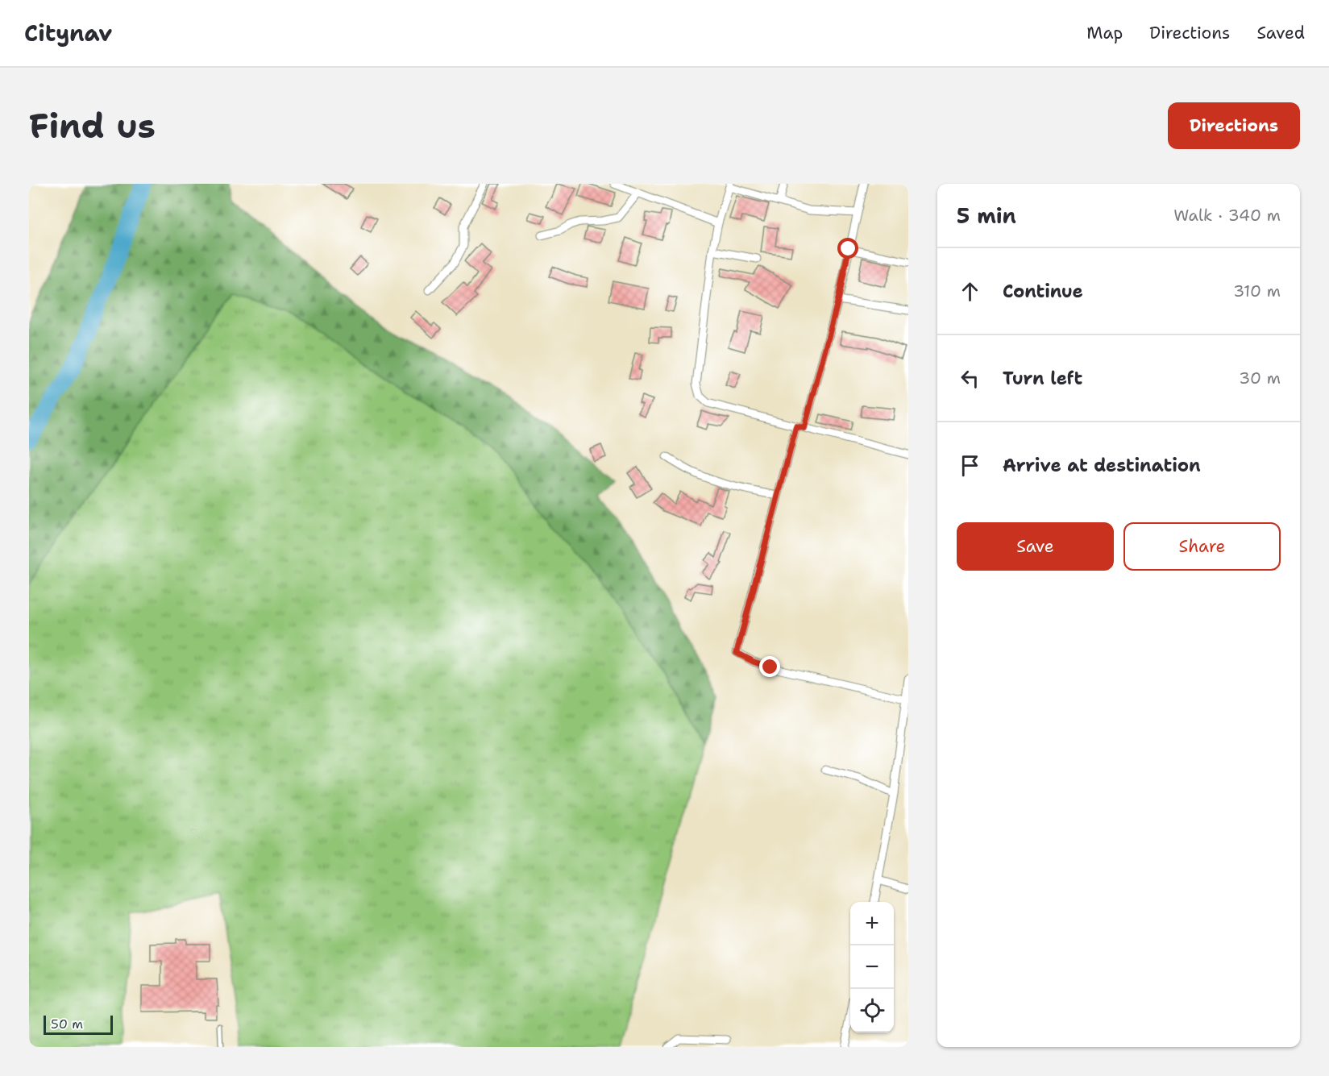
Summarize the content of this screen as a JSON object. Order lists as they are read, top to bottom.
{
  "scale_bar": "50 m",
  "page": {
    "header": "Citynav",
    "nav": ["Map", "Directions", "Saved"],
    "buttons": [
      "Directions",
      ["Save", "Share"]
    ],
    "title": "Find us",
    "heading": ["5 min", "Walk · 340 m"],
    "list": [
      ["Continue", "310 m"],
      ["Turn left", "30 m"],
      "Arrive at destination"
    ],
    "map_buttons": ["+", "−"],
    "scale": "50 m"
  }
}
